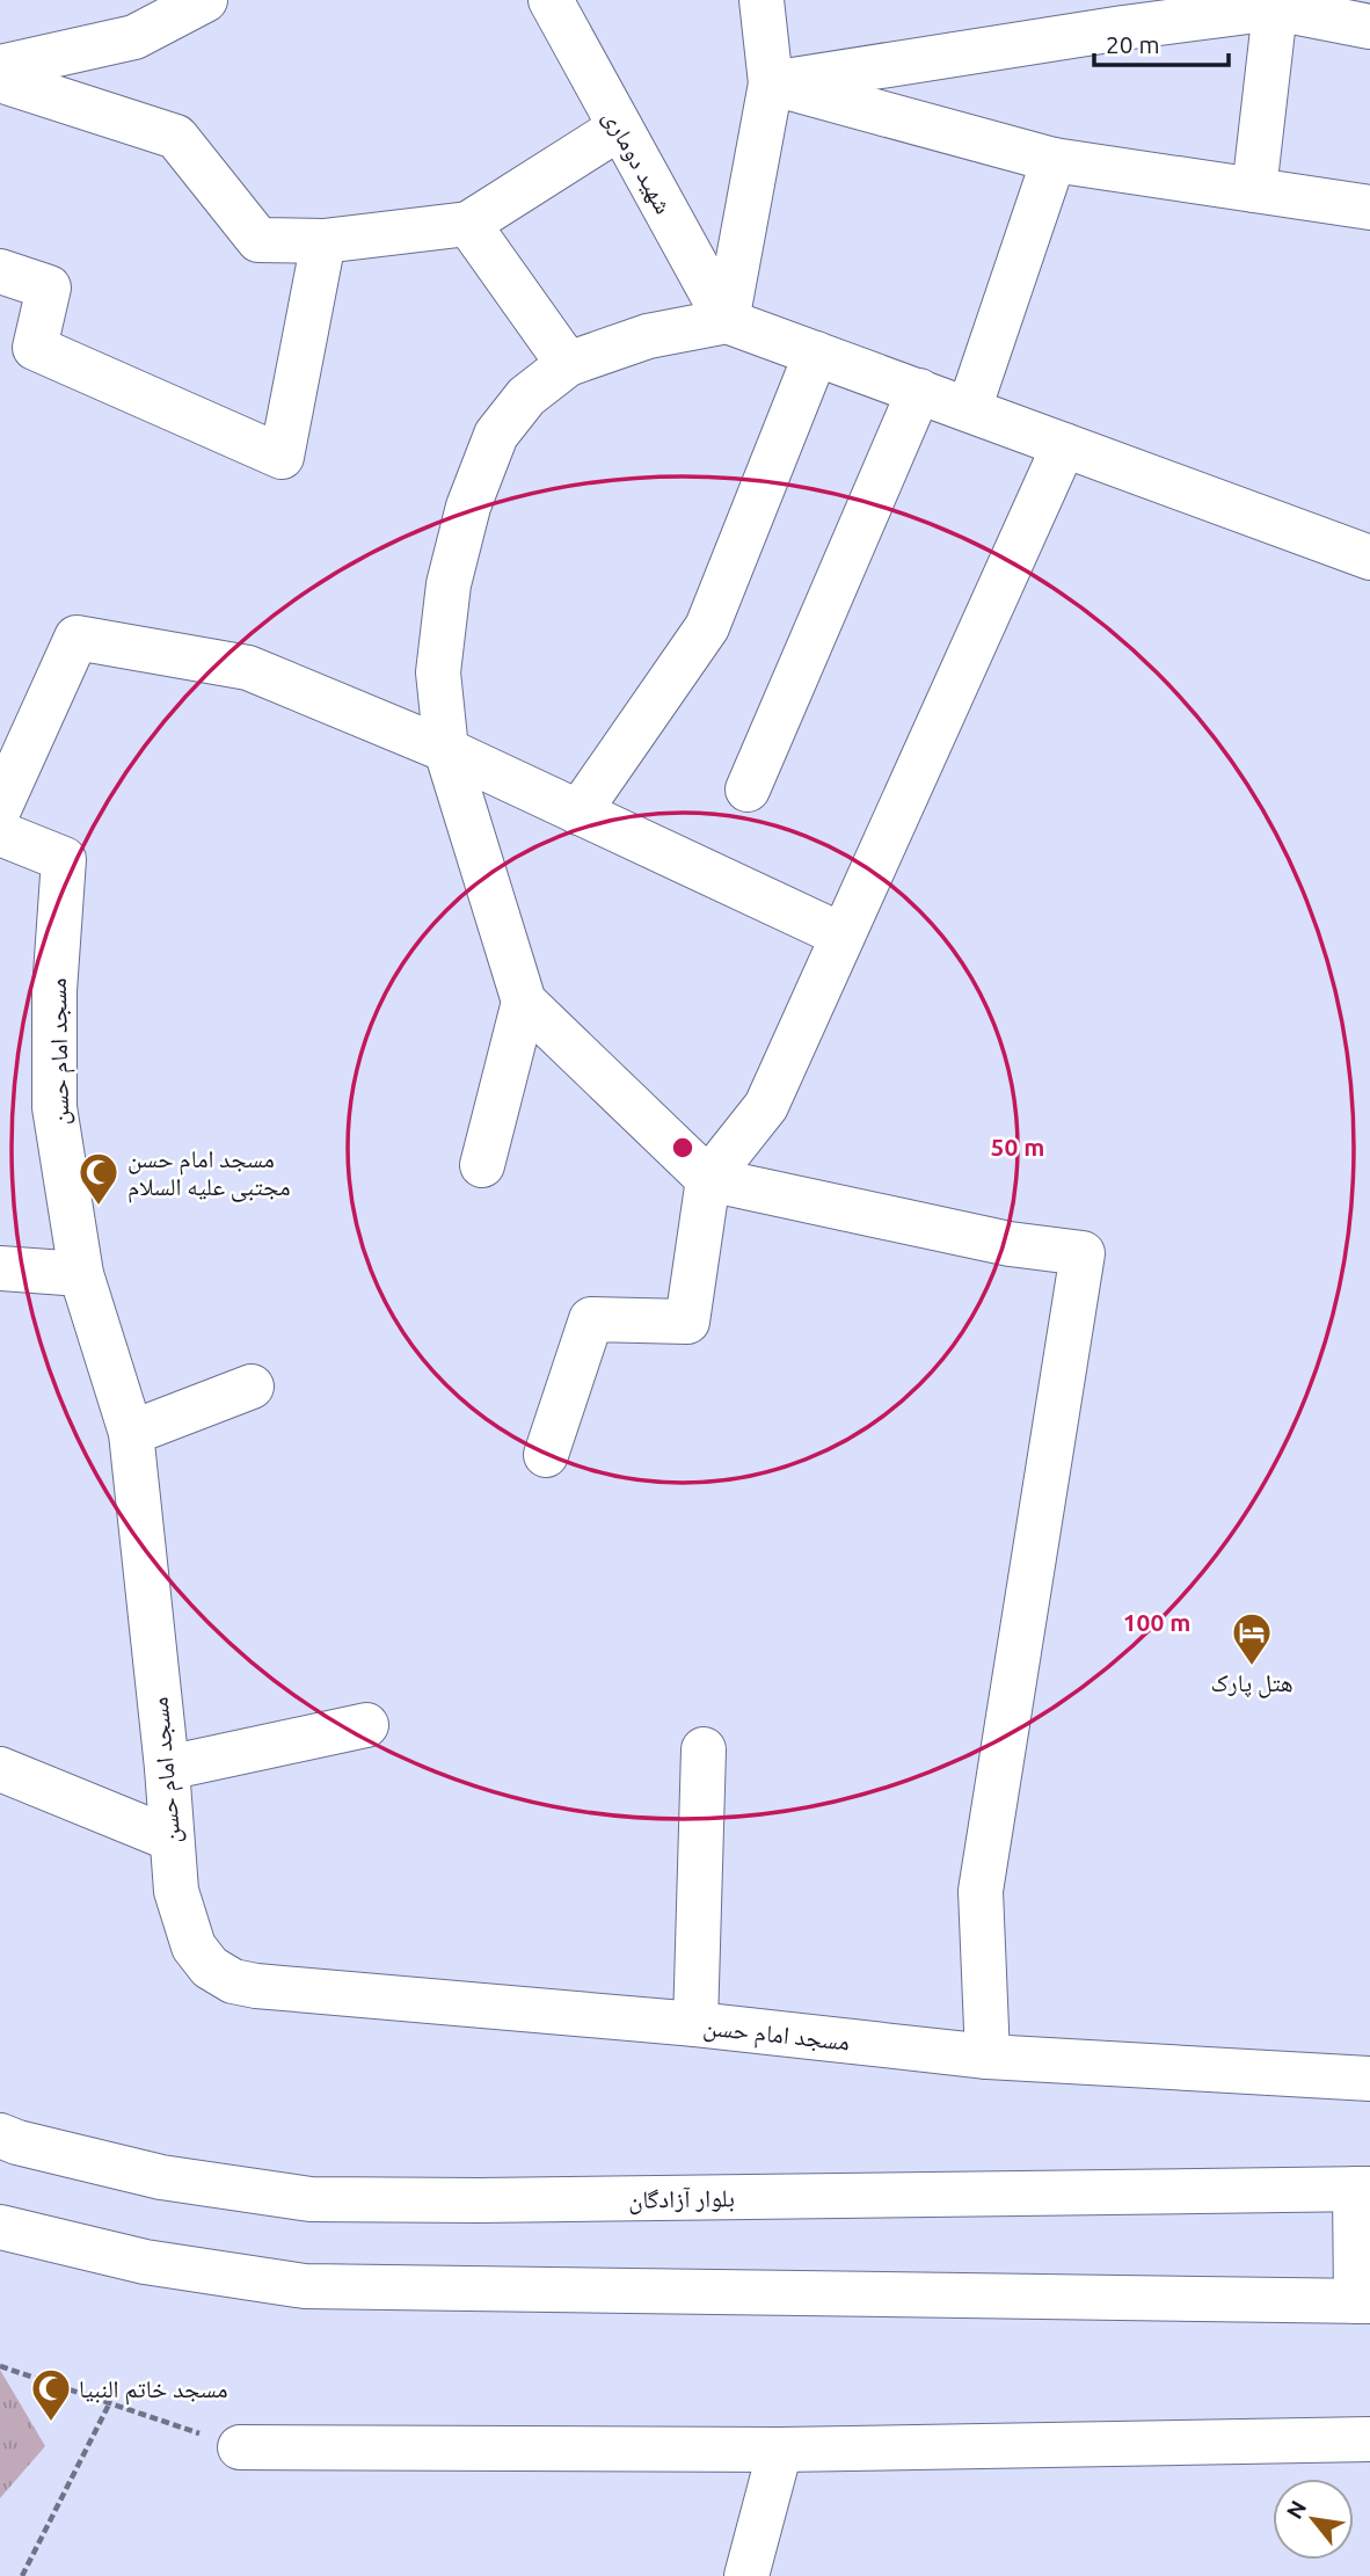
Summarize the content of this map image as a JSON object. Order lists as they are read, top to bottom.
{
  "streets": {
    "street": ["شهید دوماری", "مسجد امام حسن", "بلوار آزادگان"]
  },
  "places": {
    "mosque": ["مسجد امام حسن مجتبی علیه السلام", "مسجد خاتم النبیا"],
    "hotel": ["هتل پارک"]
  },
  "scale_bar": "20 m",
  "north": "top left",
  "rings": ["50 m", "100 m"]
}
